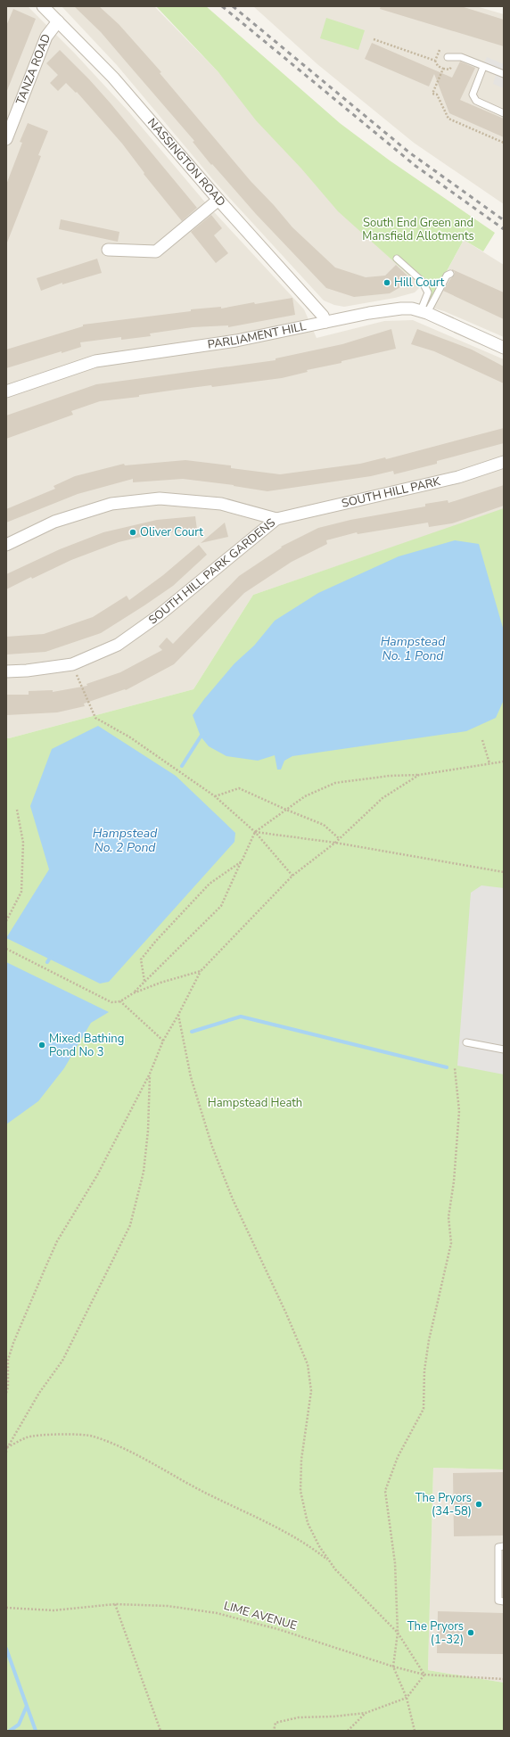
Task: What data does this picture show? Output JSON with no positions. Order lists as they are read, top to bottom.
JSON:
{
  "streets": {
    "street": [
      "TANZA ROAD",
      "NASSINGTON ROAD",
      "PARLIAMENT HILL",
      "SOUTH HILL PARK",
      "SOUTH HILL PARK GARDENS"
    ],
    "path": ["LIME AVENUE"]
  },
  "crossings": [
    ["TANZA ROAD", "NASSINGTON ROAD"],
    ["NASSINGTON ROAD", "PARLIAMENT HILL"],
    ["SOUTH HILL PARK", "SOUTH HILL PARK GARDENS"]
  ],
  "water": ["Hampstead No. 1 Pond", "Hampstead No. 2 Pond"],
  "parks": ["South End Green and Mansfield Allotments", "Hampstead Heath"],
  "places": [
    "Hill Court",
    "Oliver Court",
    "Mixed Bathing Pond No 3",
    "The Pryors (34-58)",
    "The Pryors (1-32)"
  ]
}
